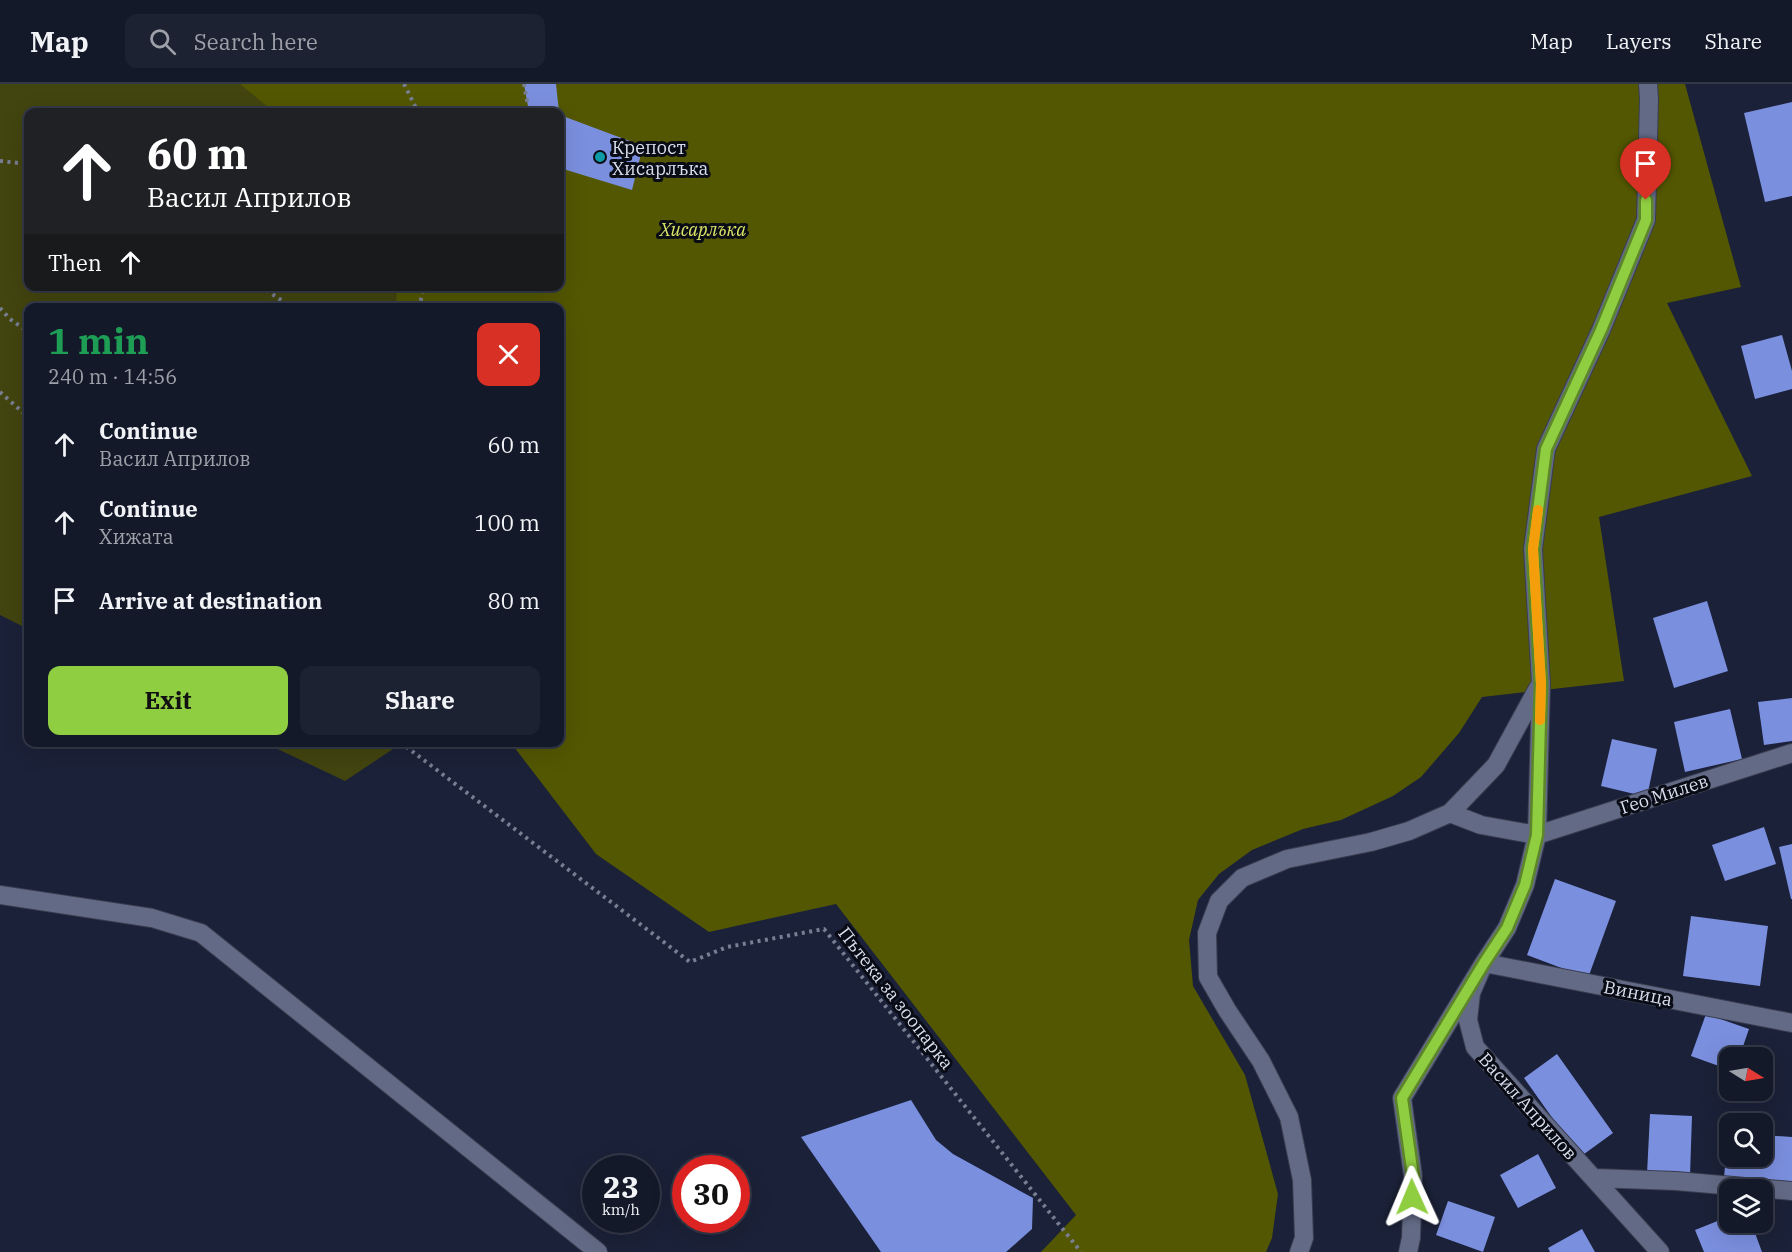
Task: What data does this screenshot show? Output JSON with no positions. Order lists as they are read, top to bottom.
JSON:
{
  "streets": {
    "street": ["Гео Милев", "Виница", "Васил Априлов"],
    "path": ["Пътека за зоопарка"]
  },
  "crossings": [
    ["Гео Милев", "Васил Априлов"],
    ["Виница", "Васил Априлов"]
  ],
  "parks": ["Хисарлъка"],
  "places": ["Крепост Хисарлъка"],
  "north": "right",
  "page": {
    "header": "Map",
    "search": "Search here",
    "nav": ["Map", "Layers", "Share"],
    "turn": ["60 m", "Васил Априлов"],
    "then": "Then",
    "heading": ["1 min", "240 m · 14:56"],
    "list": [
      {
        "name": "Continue",
        "note": "Васил Априлов",
        "value": "60 m"
      },
      {
        "name": "Continue",
        "note": "Хижата",
        "value": "100 m"
      },
      {
        "name": "Arrive at destination",
        "value": "80 m"
      }
    ],
    "buttons": ["Exit", "Share"],
    "speed": "23 km/h",
    "limit": "30"
  }
}
